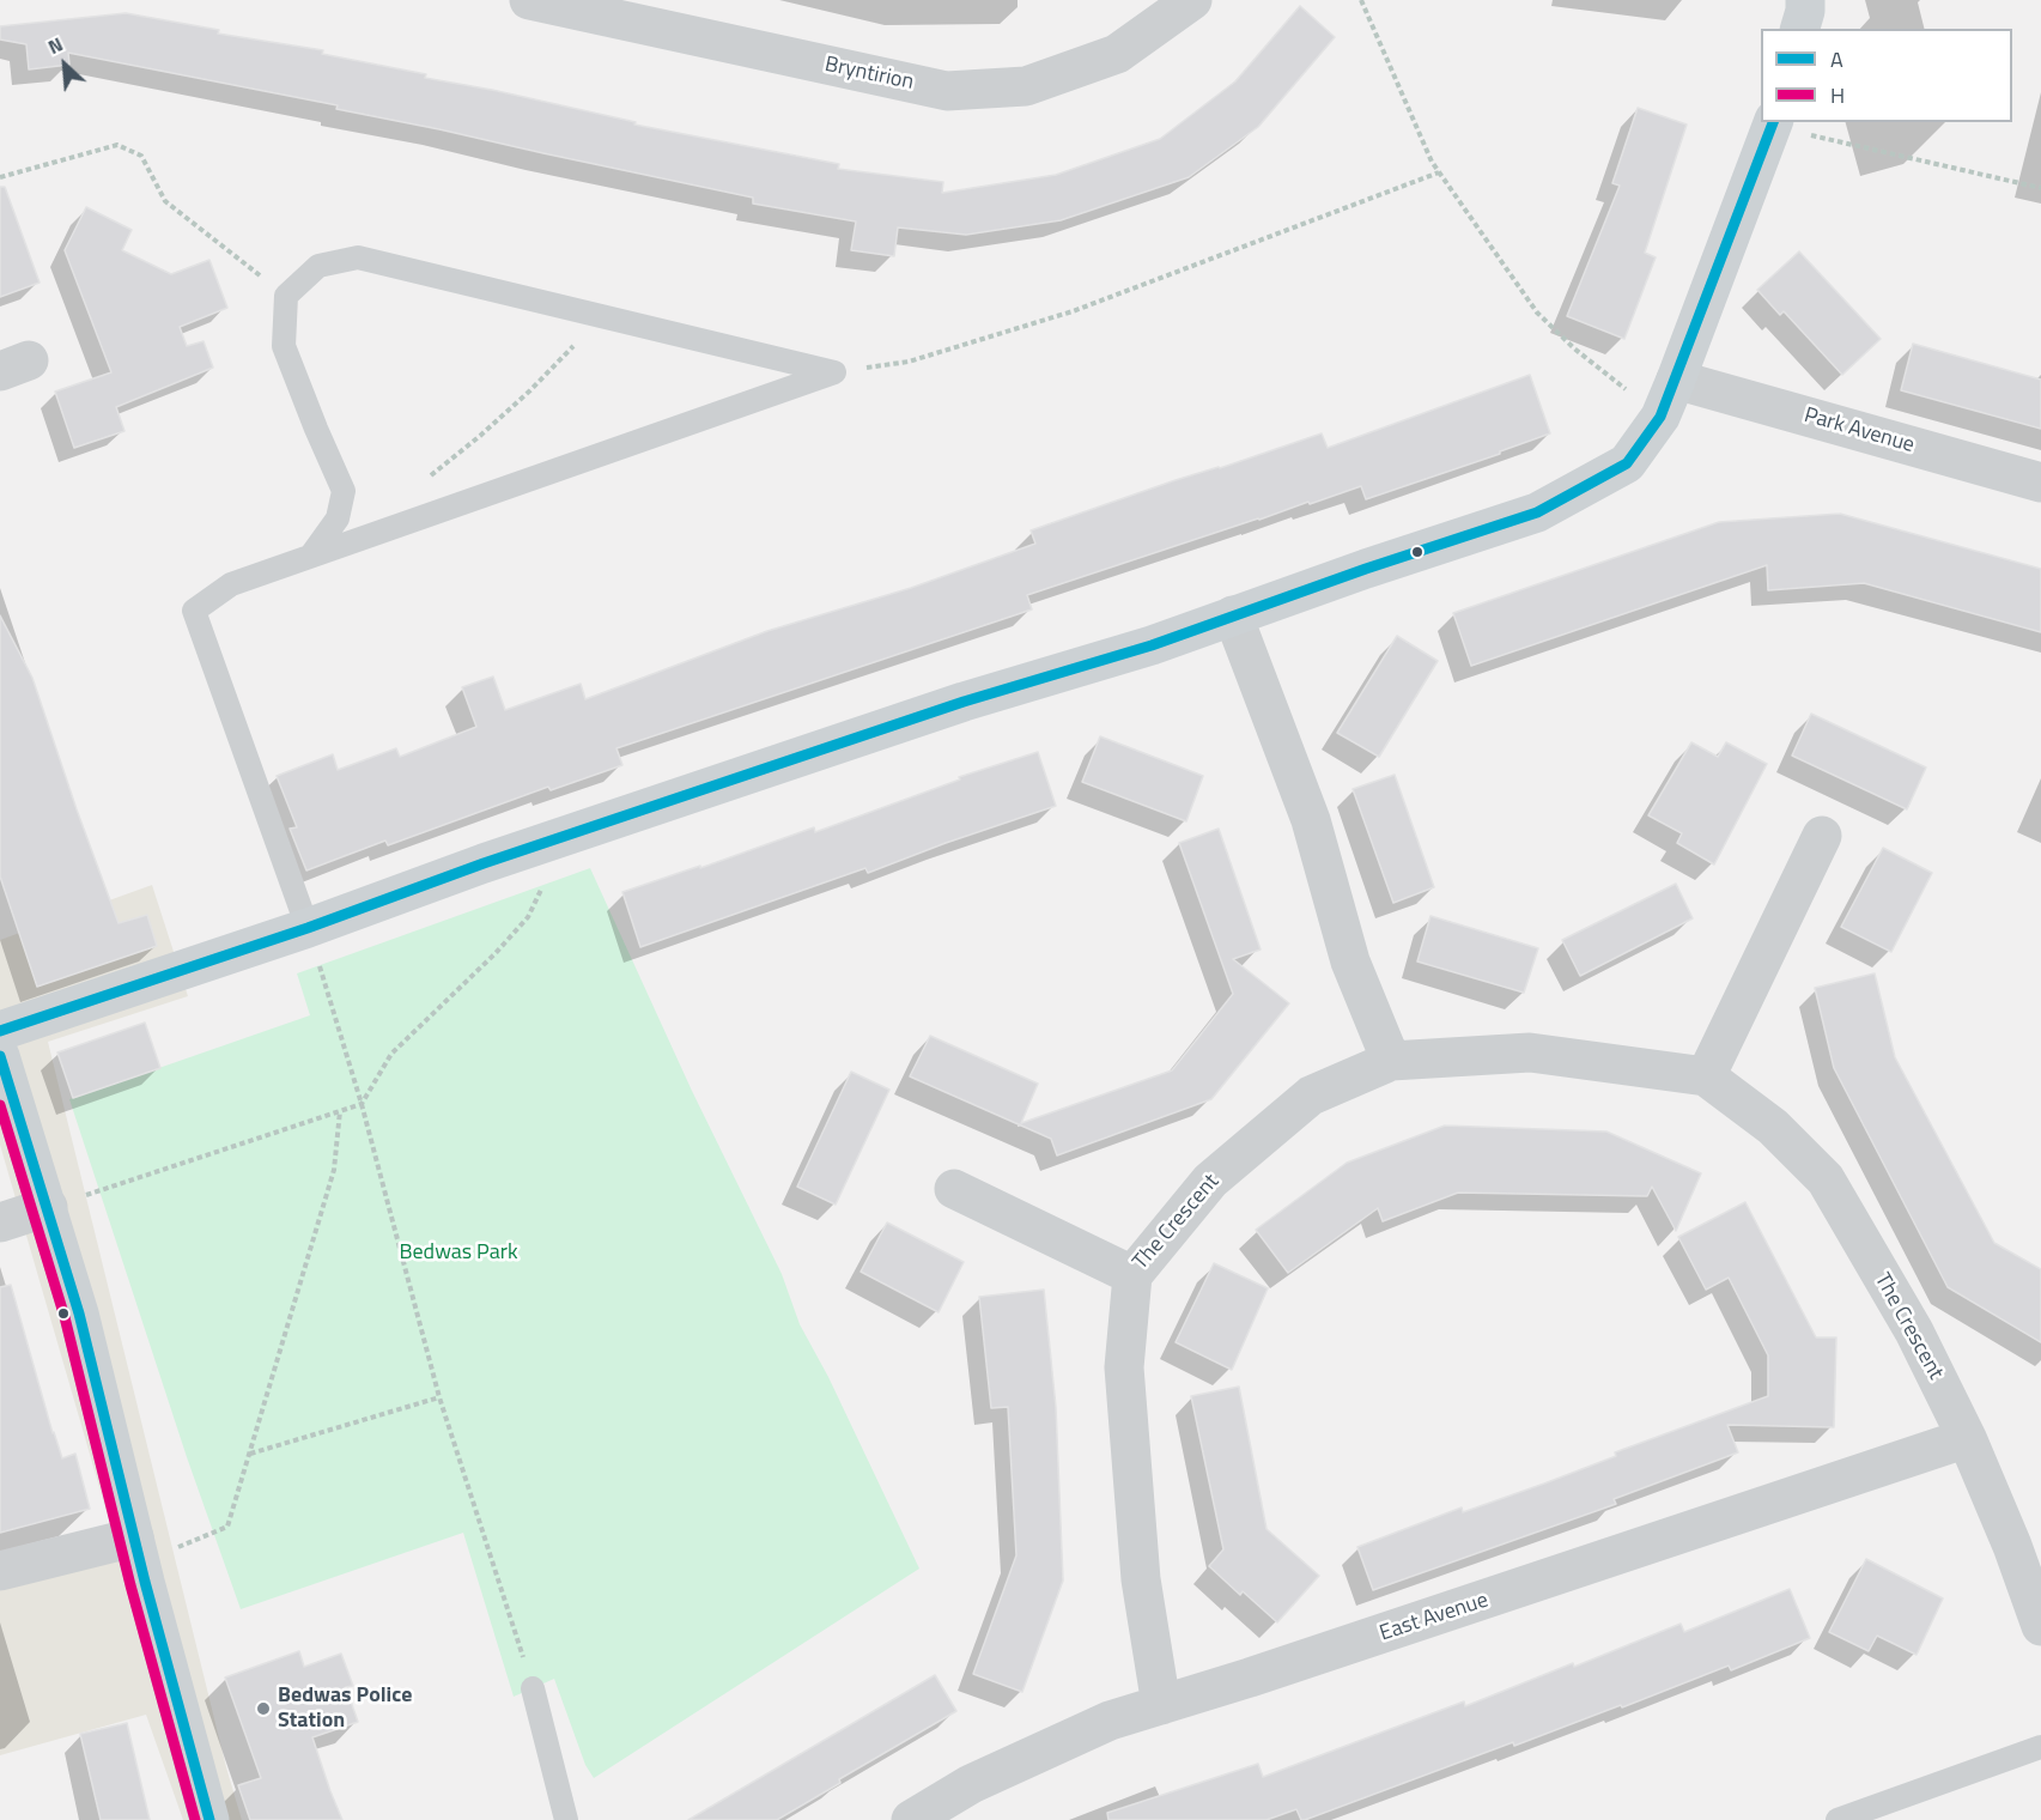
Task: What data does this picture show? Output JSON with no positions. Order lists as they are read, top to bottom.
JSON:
{
  "streets": {
    "street": [
      "Bryntirion",
      "Park Avenue",
      "The Crescent",
      "East Avenue"
    ]
  },
  "crossings": [
    ["The Crescent", "East Avenue"]
  ],
  "parks": ["Bedwas Park"],
  "places": ["Bedwas Police Station"],
  "lines": ["transit line A", "transit line H"],
  "legend": ["A", "H"],
  "north": "top left"
}
